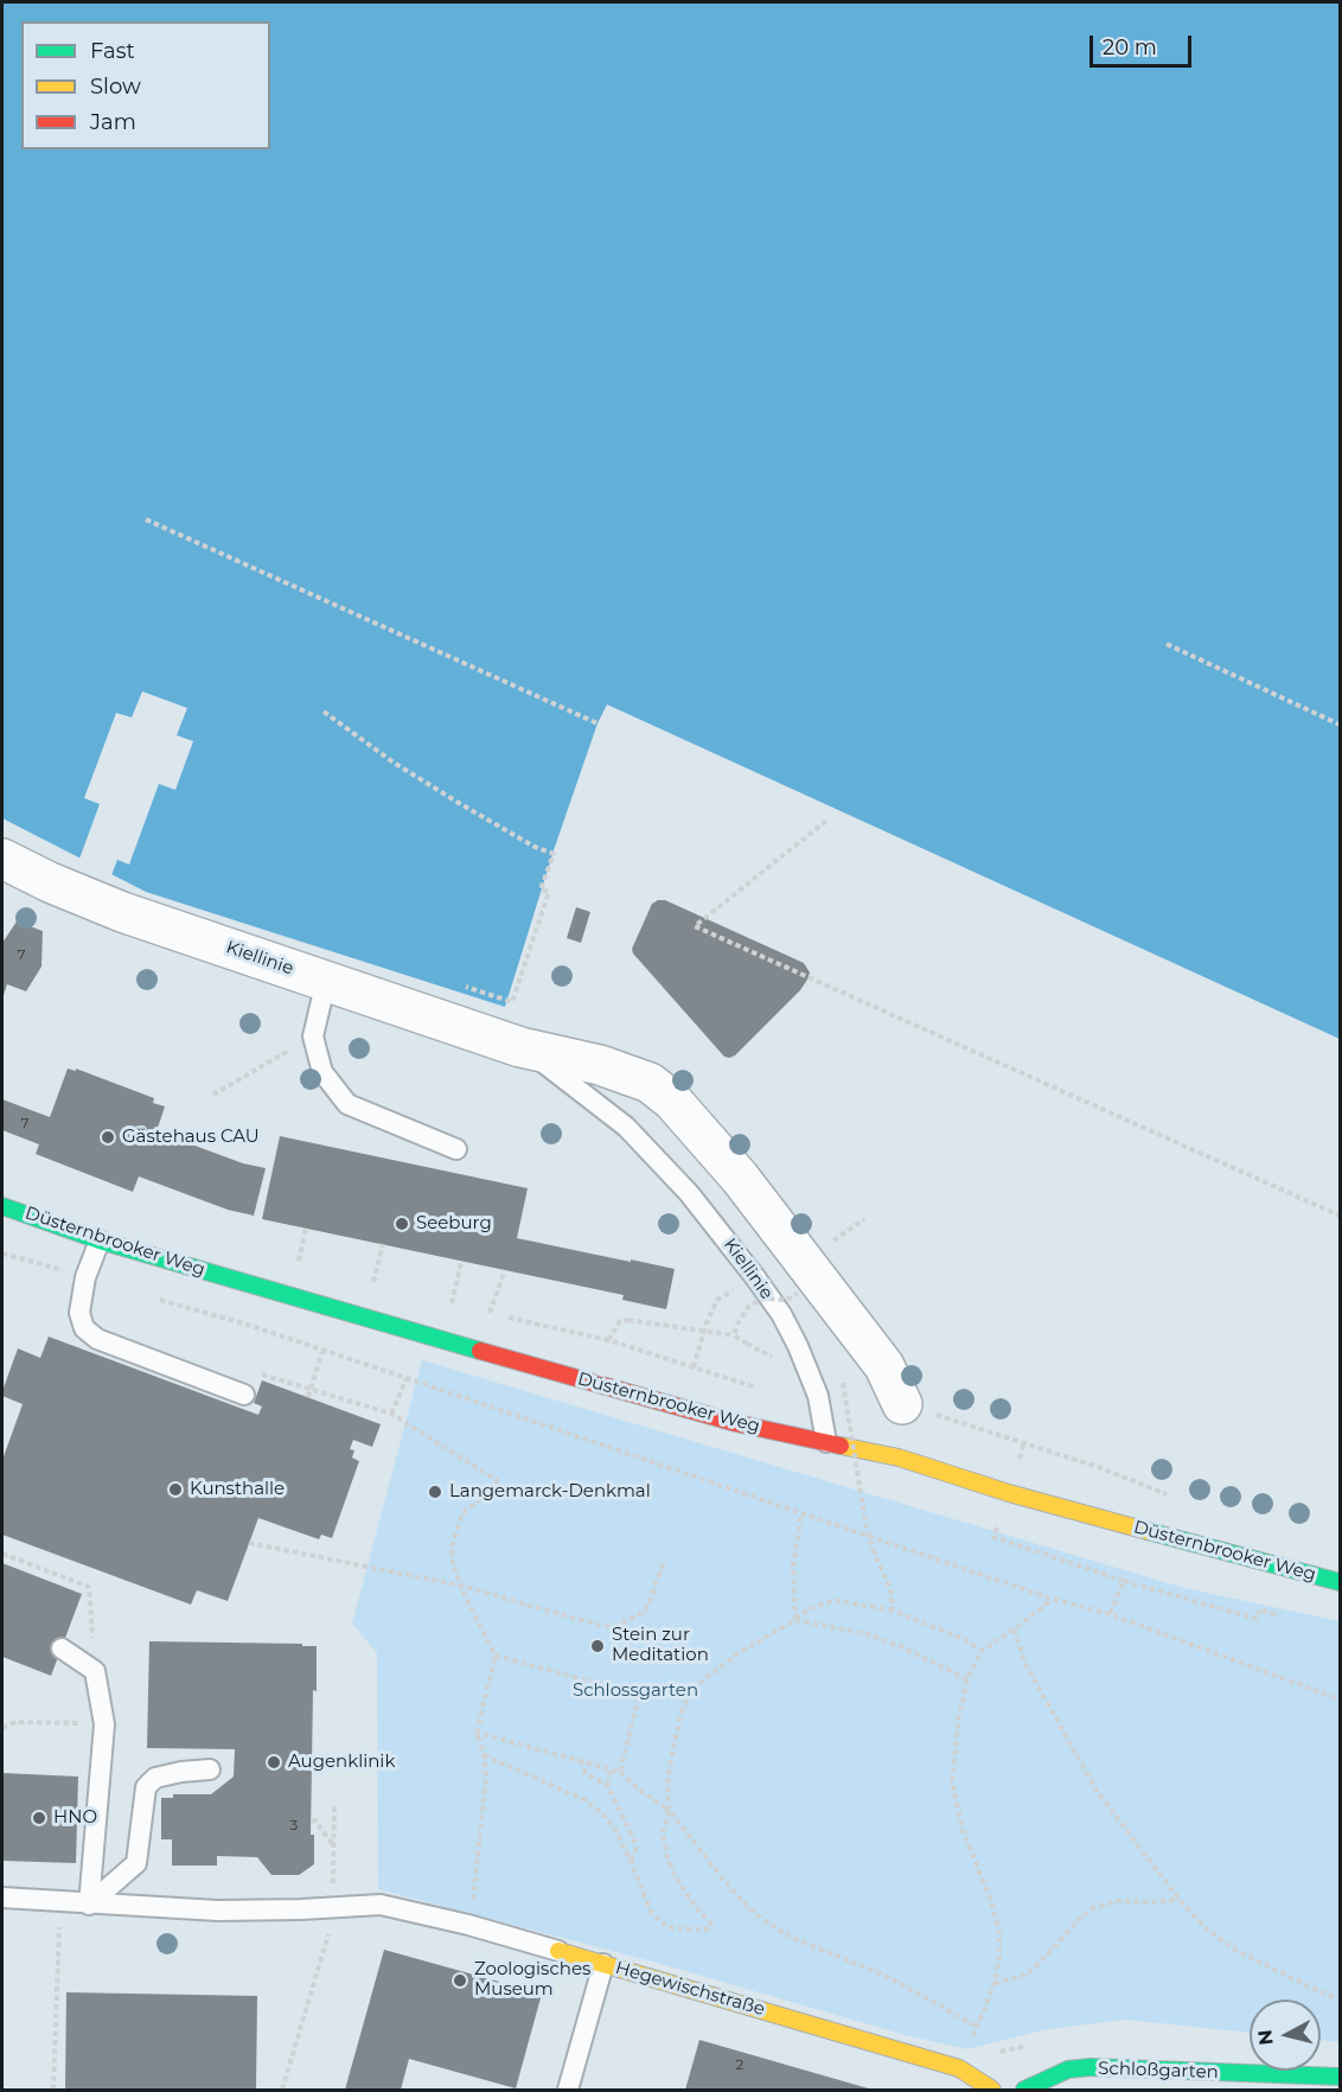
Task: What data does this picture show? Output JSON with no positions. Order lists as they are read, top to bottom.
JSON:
{
  "streets": {
    "street": [
      "Kiellinie",
      "Düsternbrooker Weg",
      "Hegewischstraße",
      "Schloßgarten"
    ]
  },
  "crossings": [
    ["Kiellinie", "Düsternbrooker Weg"]
  ],
  "parks": ["Schlossgarten"],
  "places": [
    "Gästehaus CAU",
    "Seeburg",
    "Kunsthalle",
    "Langemarck-Denkmal",
    "Stein zur Meditation",
    "Augenklinik",
    "HNO",
    "Zoologisches Museum"
  ],
  "house_numbers": [
    "7",
    "7",
    "3",
    "2"
  ],
  "legend": ["Fast", "Slow", "Jam"],
  "scale_bar": "20 m",
  "north": "left"
}
